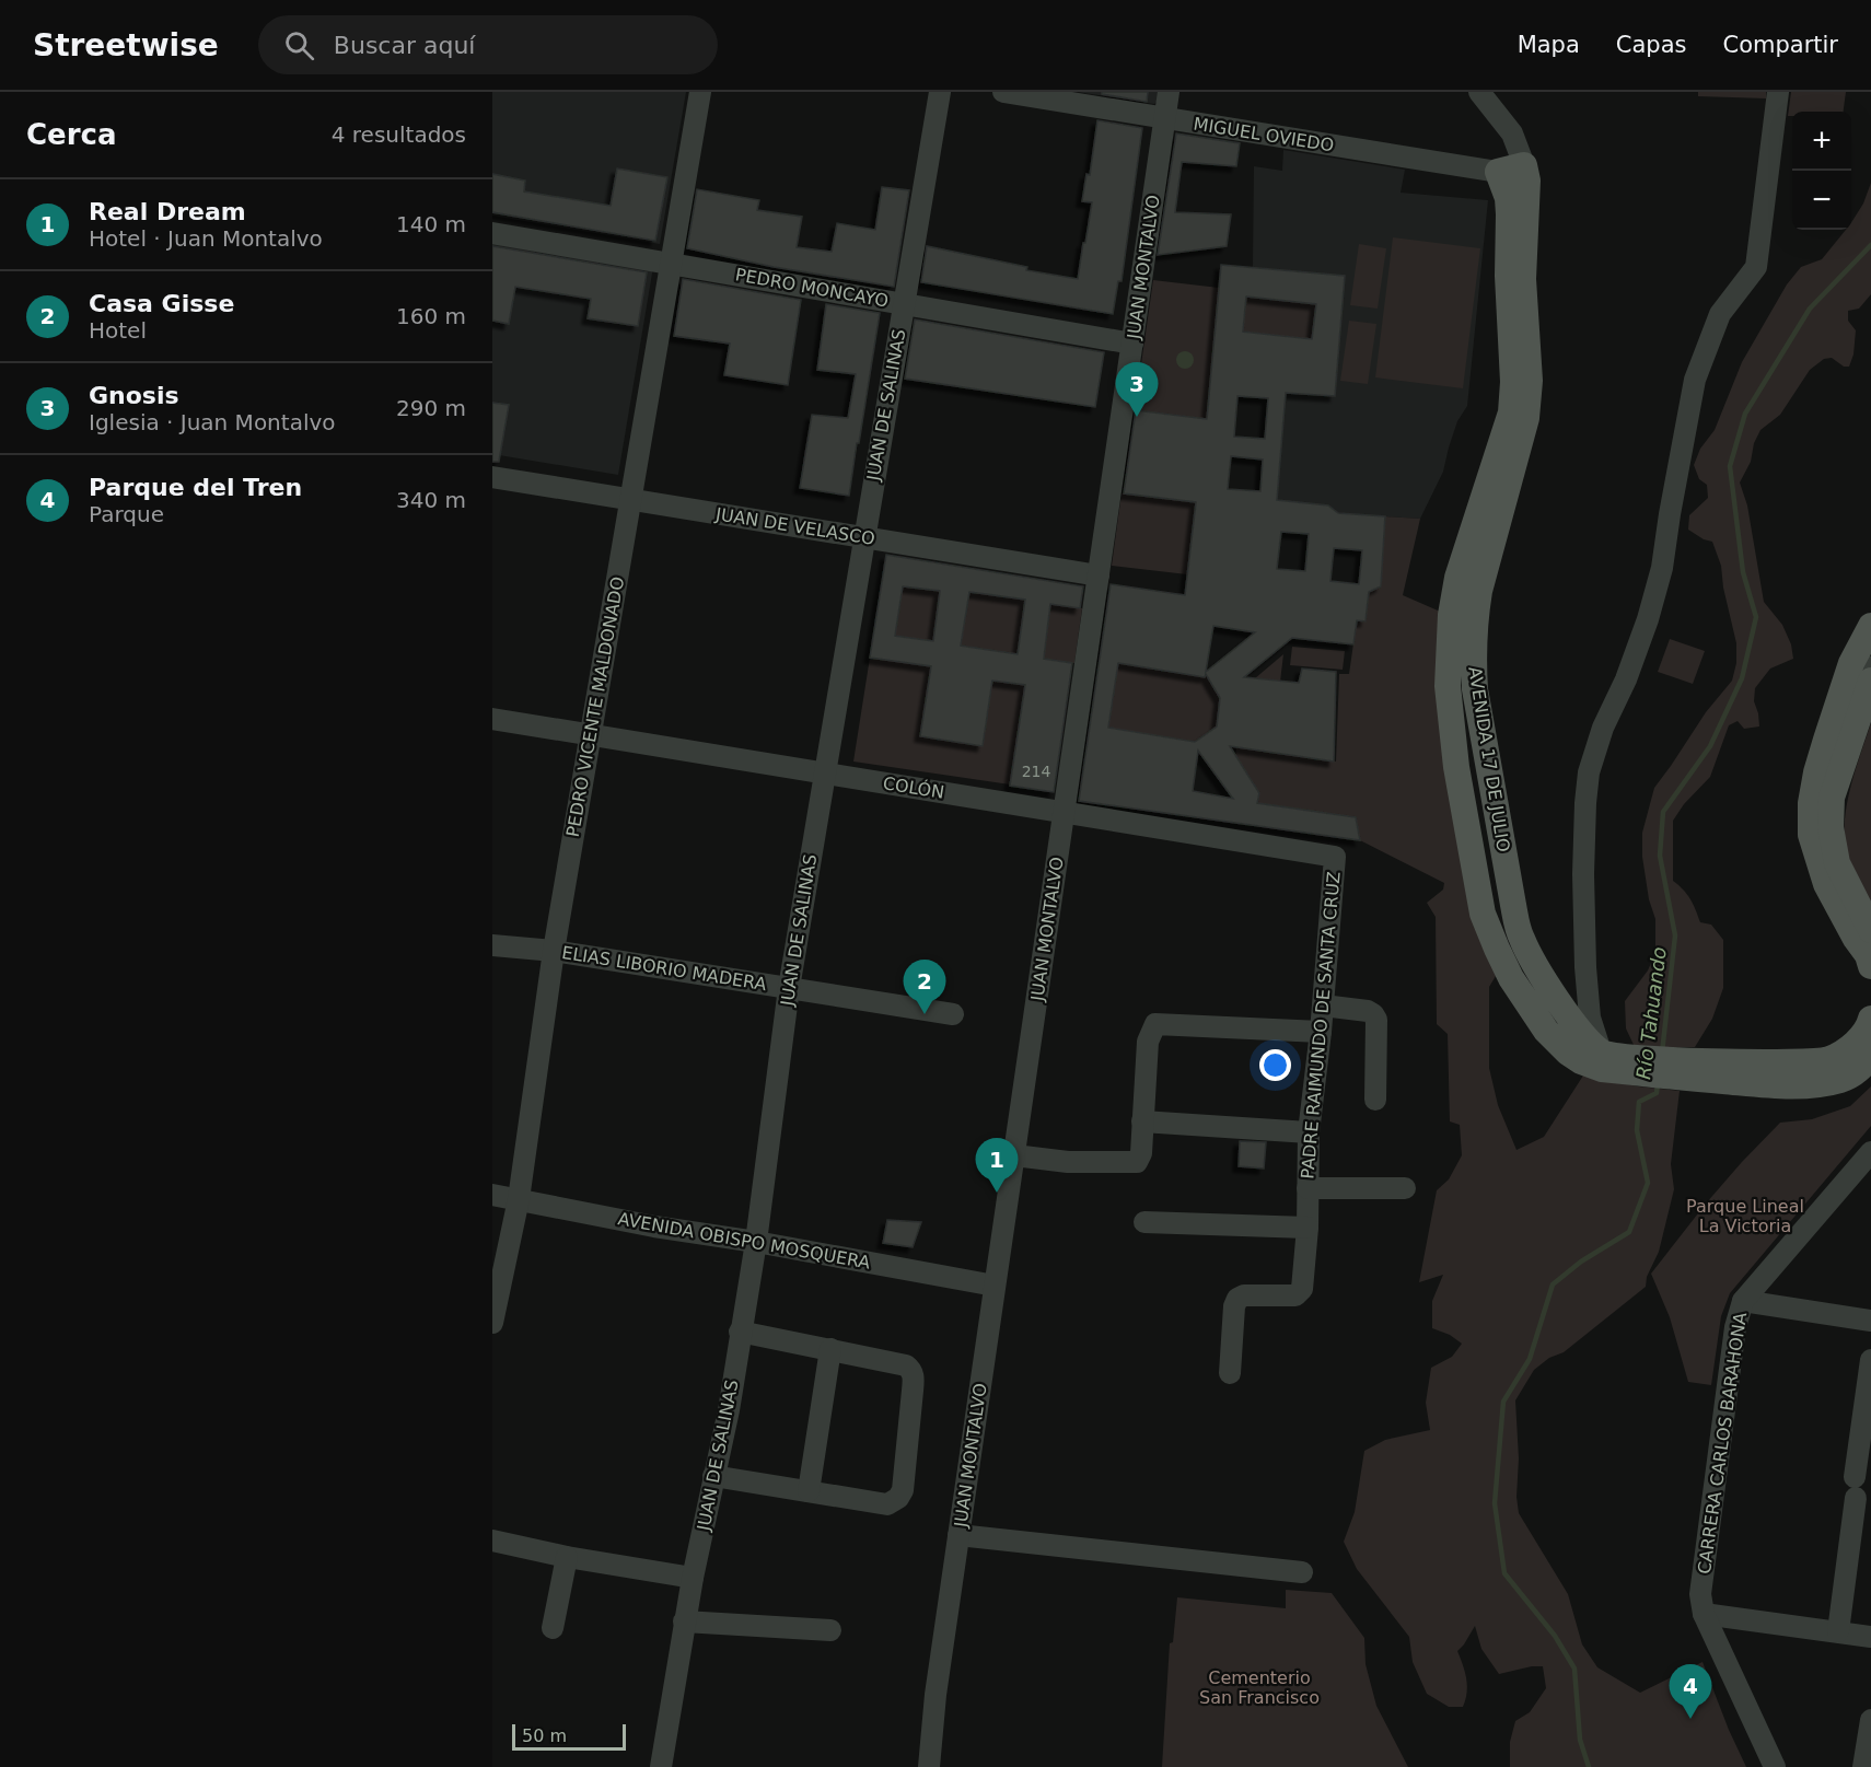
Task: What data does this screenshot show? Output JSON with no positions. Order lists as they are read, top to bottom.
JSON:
{
  "streets": {
    "main road": ["MIGUEL OVIEDO", "AVENIDA 17 DE JULIO"],
    "street": [
      "JUAN MONTALVO",
      "PEDRO MONCAYO",
      "JUAN DE SALINAS",
      "JUAN DE VELASCO",
      "PEDRO VICENTE MALDONADO",
      "COLÓN",
      "ELIAS LIBORIO MADERA",
      "PADRE RAIMUNDO DE SANTA CRUZ",
      "AVENIDA OBISPO MOSQUERA",
      "CARRERA CARLOS BARAHONA"
    ]
  },
  "crossings": [
    ["MIGUEL OVIEDO", "JUAN MONTALVO"],
    ["MIGUEL OVIEDO", "AVENIDA 17 DE JULIO"],
    ["JUAN MONTALVO", "PEDRO MONCAYO"],
    ["JUAN MONTALVO", "JUAN DE VELASCO"],
    ["JUAN MONTALVO", "COLÓN"],
    ["JUAN MONTALVO", "AVENIDA OBISPO MOSQUERA"],
    ["PEDRO MONCAYO", "JUAN DE SALINAS"],
    ["PEDRO MONCAYO", "PEDRO VICENTE MALDONADO"],
    ["JUAN DE SALINAS", "JUAN DE VELASCO"],
    ["JUAN DE SALINAS", "COLÓN"],
    ["JUAN DE SALINAS", "ELIAS LIBORIO MADERA"],
    ["JUAN DE SALINAS", "AVENIDA OBISPO MOSQUERA"],
    ["JUAN DE VELASCO", "PEDRO VICENTE MALDONADO"],
    ["PEDRO VICENTE MALDONADO", "COLÓN"],
    ["PEDRO VICENTE MALDONADO", "ELIAS LIBORIO MADERA"],
    ["PEDRO VICENTE MALDONADO", "AVENIDA OBISPO MOSQUERA"],
    ["COLÓN", "PADRE RAIMUNDO DE SANTA CRUZ"]
  ],
  "water": ["Río Tahuando"],
  "parks": ["Parque Lineal La Victoria", "Cementerio San Francisco"],
  "house_numbers": ["214"],
  "scale_bar": "50 m",
  "page": {
    "header": "Streetwise",
    "search": "Buscar aquí",
    "nav": ["Mapa", "Capas", "Compartir"],
    "heading": ["Cerca", "4 resultados"],
    "map_buttons": ["+", "−"],
    "list": [
      {
        "mark": "1",
        "name": "Real Dream",
        "note": "Hotel · Juan Montalvo",
        "value": "140 m"
      },
      {
        "mark": "2",
        "name": "Casa Gisse",
        "note": "Hotel",
        "value": "160 m"
      },
      {
        "mark": "3",
        "name": "Gnosis",
        "note": "Iglesia · Juan Montalvo",
        "value": "290 m"
      },
      {
        "mark": "4",
        "name": "Parque del Tren",
        "note": "Parque",
        "value": "340 m"
      }
    ],
    "pins": [
      "3",
      "2",
      "1",
      "4"
    ],
    "scale": "50 m"
  }
}
